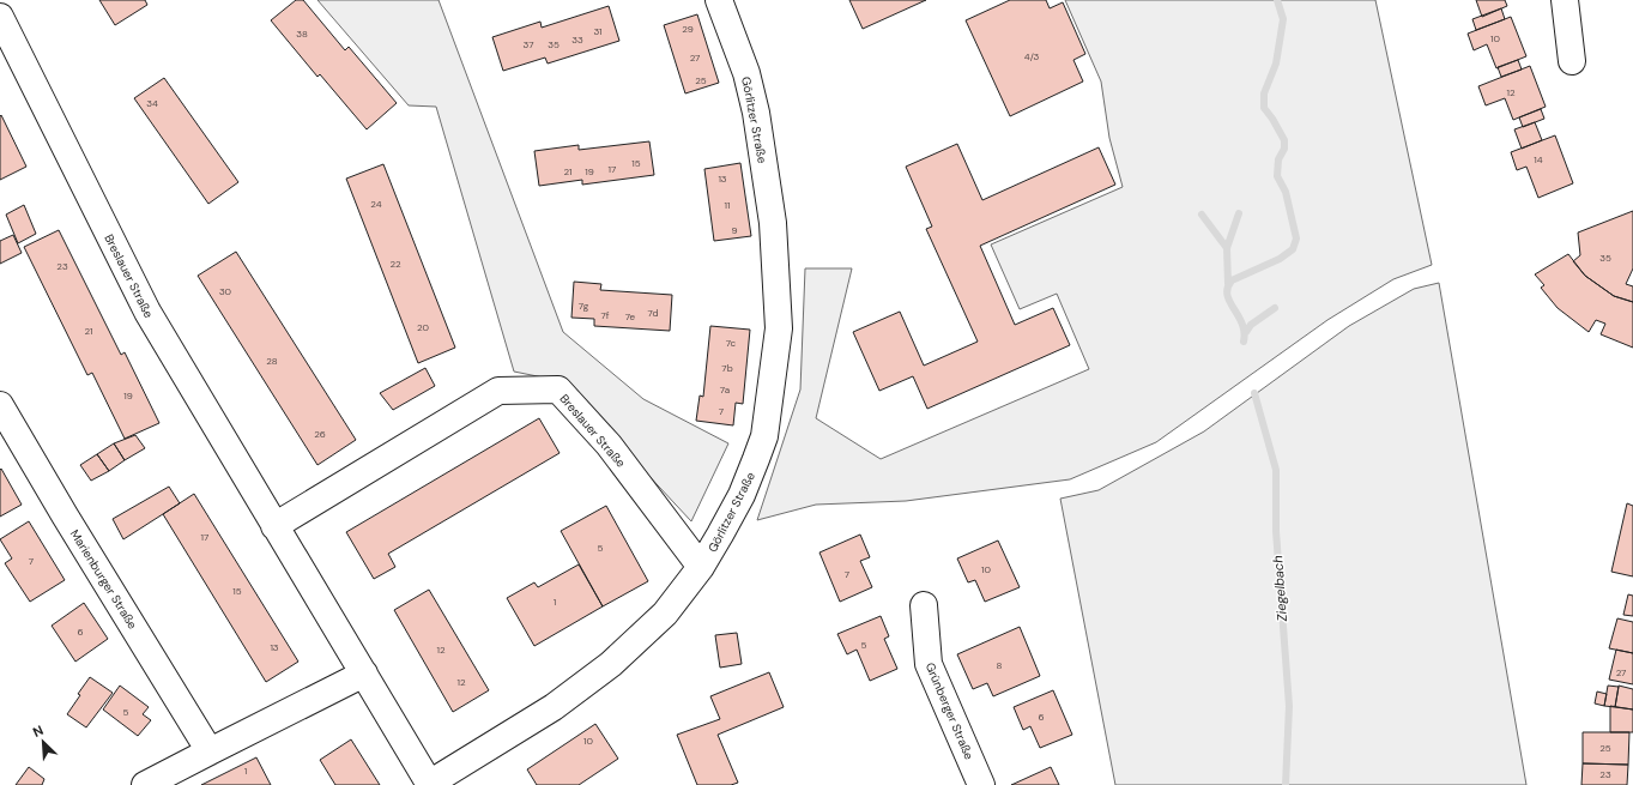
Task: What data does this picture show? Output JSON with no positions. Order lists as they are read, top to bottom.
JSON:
{
  "streets": {
    "street": [
      "Görlitzer Straße",
      "Breslauer Straße",
      "Marienburger Straße",
      "Grünberger Straße"
    ]
  },
  "crossings": [
    ["Görlitzer Straße", "Breslauer Straße"]
  ],
  "water": ["Ziegelbach"],
  "house_numbers": [
    "29",
    "31",
    "38",
    "10",
    "33",
    "37",
    "35",
    "4/3",
    "27",
    "25",
    "12",
    "34",
    "14",
    "15",
    "17",
    "21",
    "19",
    "13",
    "24",
    "11",
    "9",
    "35",
    "22",
    "23",
    "30",
    "7g",
    "7d",
    "7f",
    "7e",
    "20",
    "21",
    "7c",
    "28",
    "7b",
    "7a",
    "19",
    "7",
    "26",
    "17",
    "5",
    "7",
    "10",
    "7",
    "15",
    "1",
    "6",
    "5",
    "13",
    "12",
    "8",
    "27",
    "12",
    "5",
    "6",
    "10",
    "25",
    "1",
    "23"
  ],
  "north": "top left"
}
